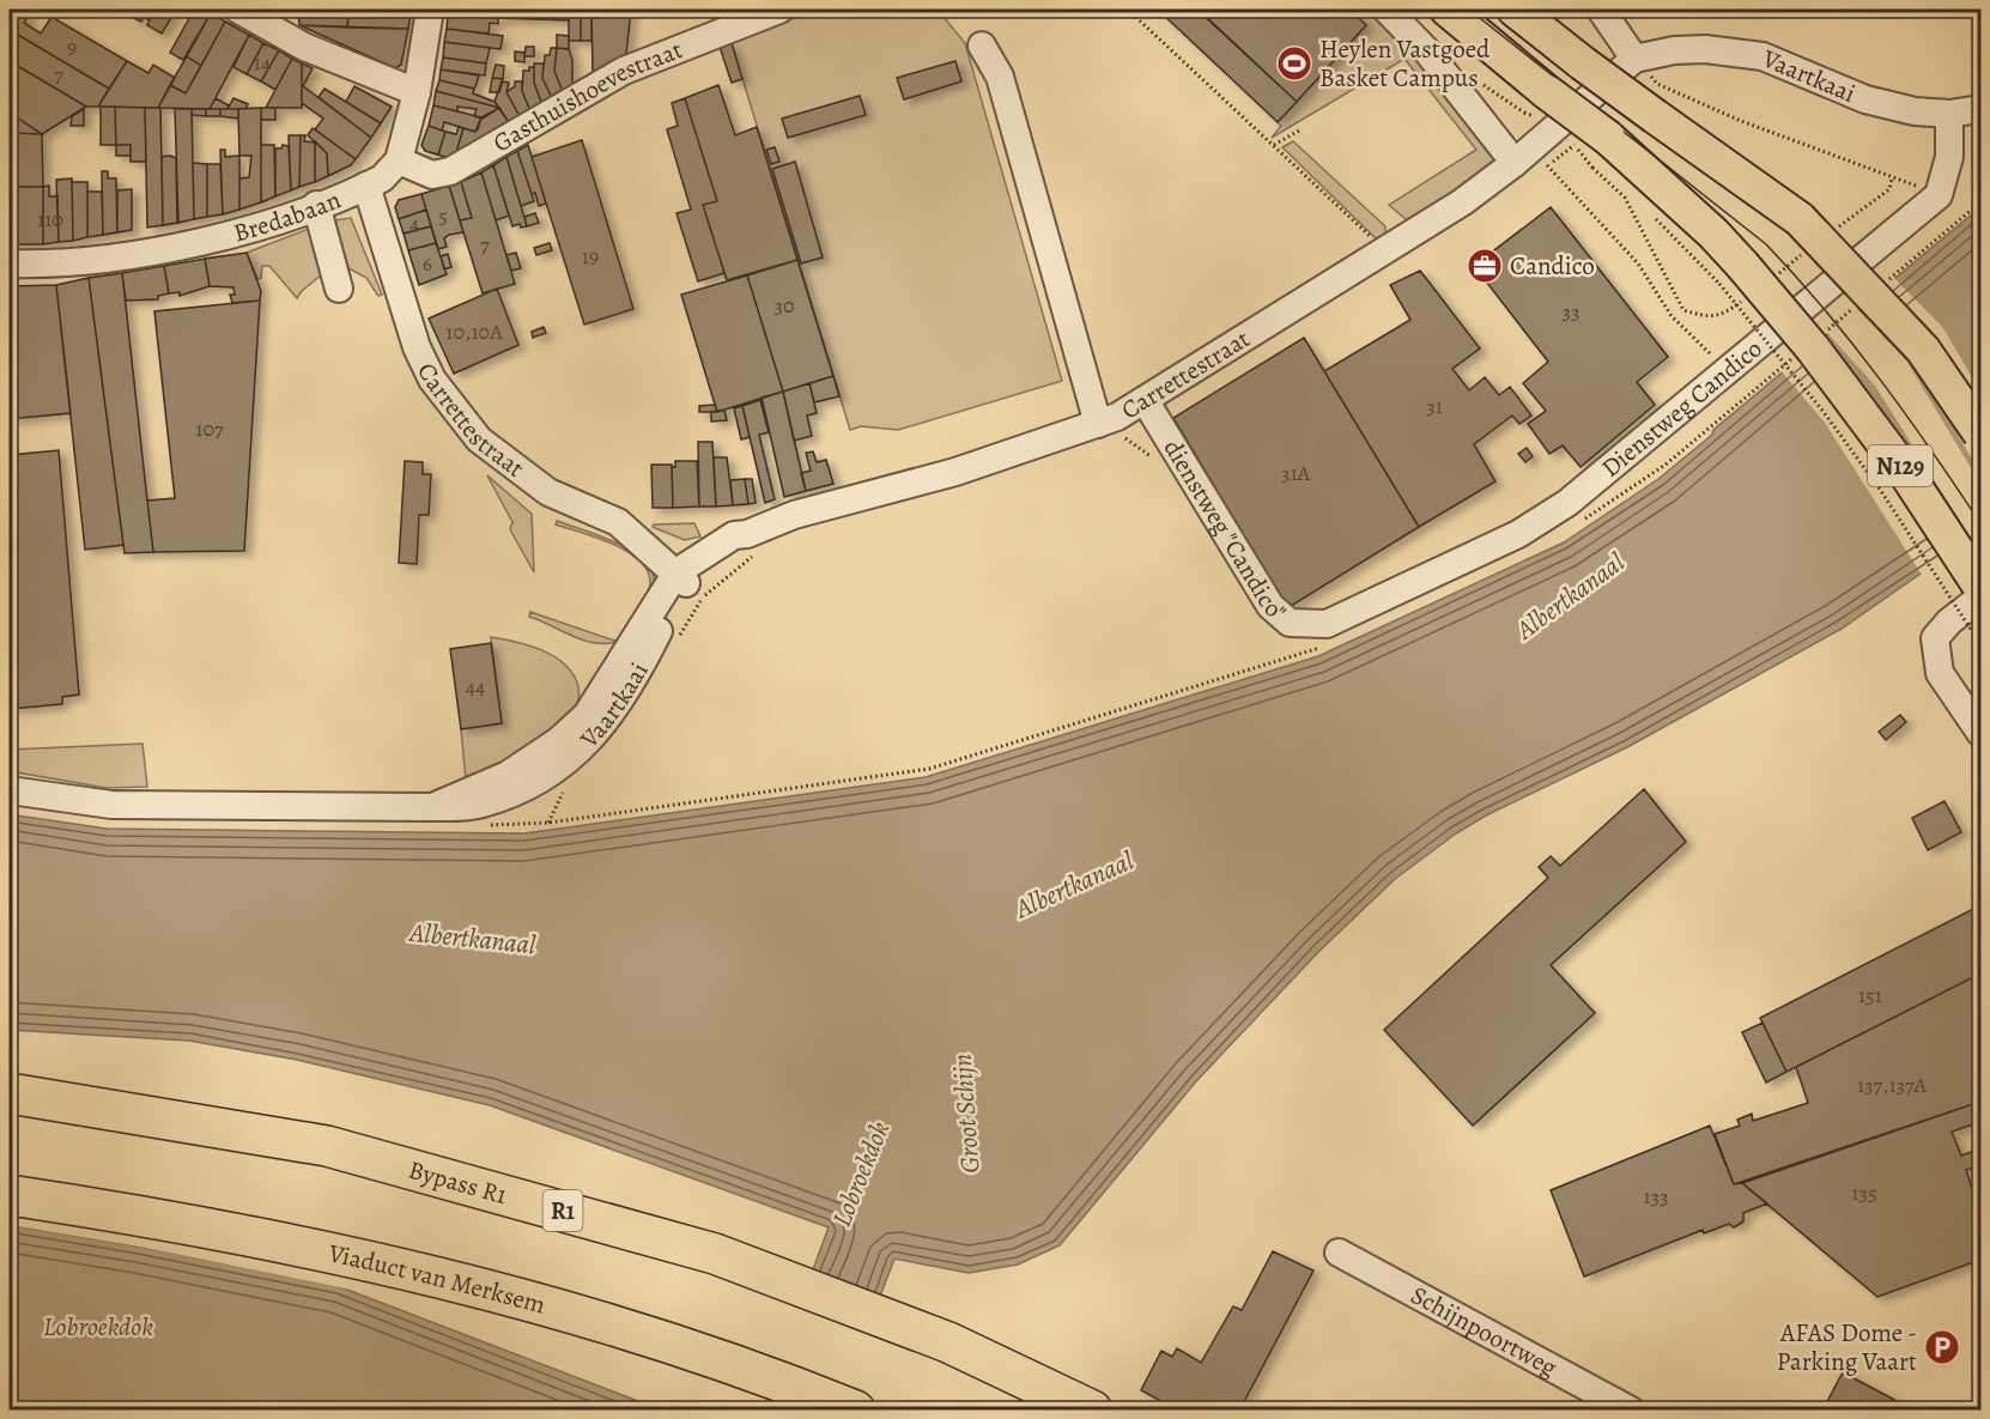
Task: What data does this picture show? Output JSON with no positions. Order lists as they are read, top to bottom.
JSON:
{
  "streets": {
    "highway": ["Bypass R1", "R1", "Viaduct van Merksem"],
    "main road": ["N129"],
    "street": [
      "Vaartkaai",
      "Gasthuishoevestraat",
      "Bredabaan",
      "Carrettestraat",
      "Dienstweg Candico",
      "dienstweg \"Candico\"",
      "Schijnpoortweg"
    ]
  },
  "crossings": [
    ["Vaartkaai", "Carrettestraat"],
    ["Vaartkaai", "Dienstweg Candico"],
    ["Gasthuishoevestraat", "Bredabaan"],
    ["Bredabaan", "Carrettestraat"],
    ["Carrettestraat", "dienstweg \"Candico\""],
    ["Dienstweg Candico", "dienstweg \"Candico\""]
  ],
  "water": ["Albertkanaal", "Groot Schijn", "Lobroekdok"],
  "places": {
    "sports": ["Heylen Vastgoed Basket Campus"],
    "office": ["Candico"],
    "parking": ["AFAS Dome - Parking Vaart"]
  },
  "house_numbers": [
    "9",
    "14",
    "7",
    "5",
    "110",
    "4",
    "7",
    "19",
    "6",
    "30",
    "33",
    "10,10A",
    "31",
    "107",
    "31A",
    "44",
    "151",
    "137,137A",
    "135",
    "133"
  ]
}
